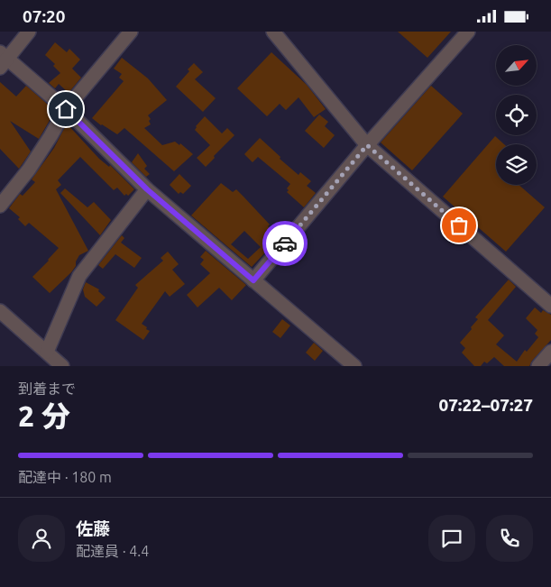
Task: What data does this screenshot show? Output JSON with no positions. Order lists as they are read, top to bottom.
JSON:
{
  "north": "top right",
  "page": {
    "status": "07:20",
    "heading": ["2 分", "到着まで", "07:22–07:27"],
    "panel": ["佐藤", "配達員 · 4.4"],
    "bar": "配達中 · 180 m"
  }
}
